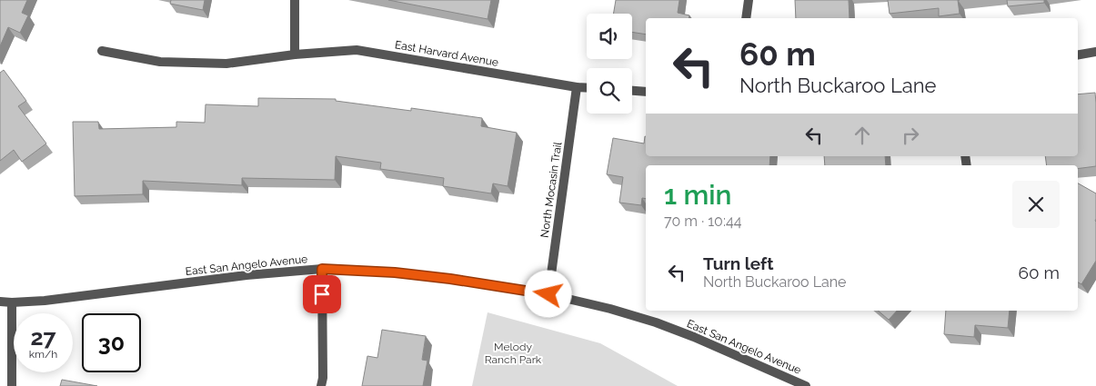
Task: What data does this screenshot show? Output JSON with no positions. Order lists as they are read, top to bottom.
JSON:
{
  "streets": {
    "street": ["East Harvard Avenue", "North Mocasin Trail", "East San Angelo Avenue"]
  },
  "crossings": [
    ["East Harvard Avenue", "North Mocasin Trail"],
    ["North Mocasin Trail", "East San Angelo Avenue"]
  ],
  "parks": ["Melody Ranch Park"],
  "page": {
    "turn": ["60 m", "North Buckaroo Lane"],
    "heading": ["1 min", "70 m · 10:44"],
    "list": [
      {
        "name": "Turn left",
        "note": "North Buckaroo Lane",
        "value": "60 m"
      }
    ],
    "speed": "27 km/h",
    "limit": "30"
  }
}
